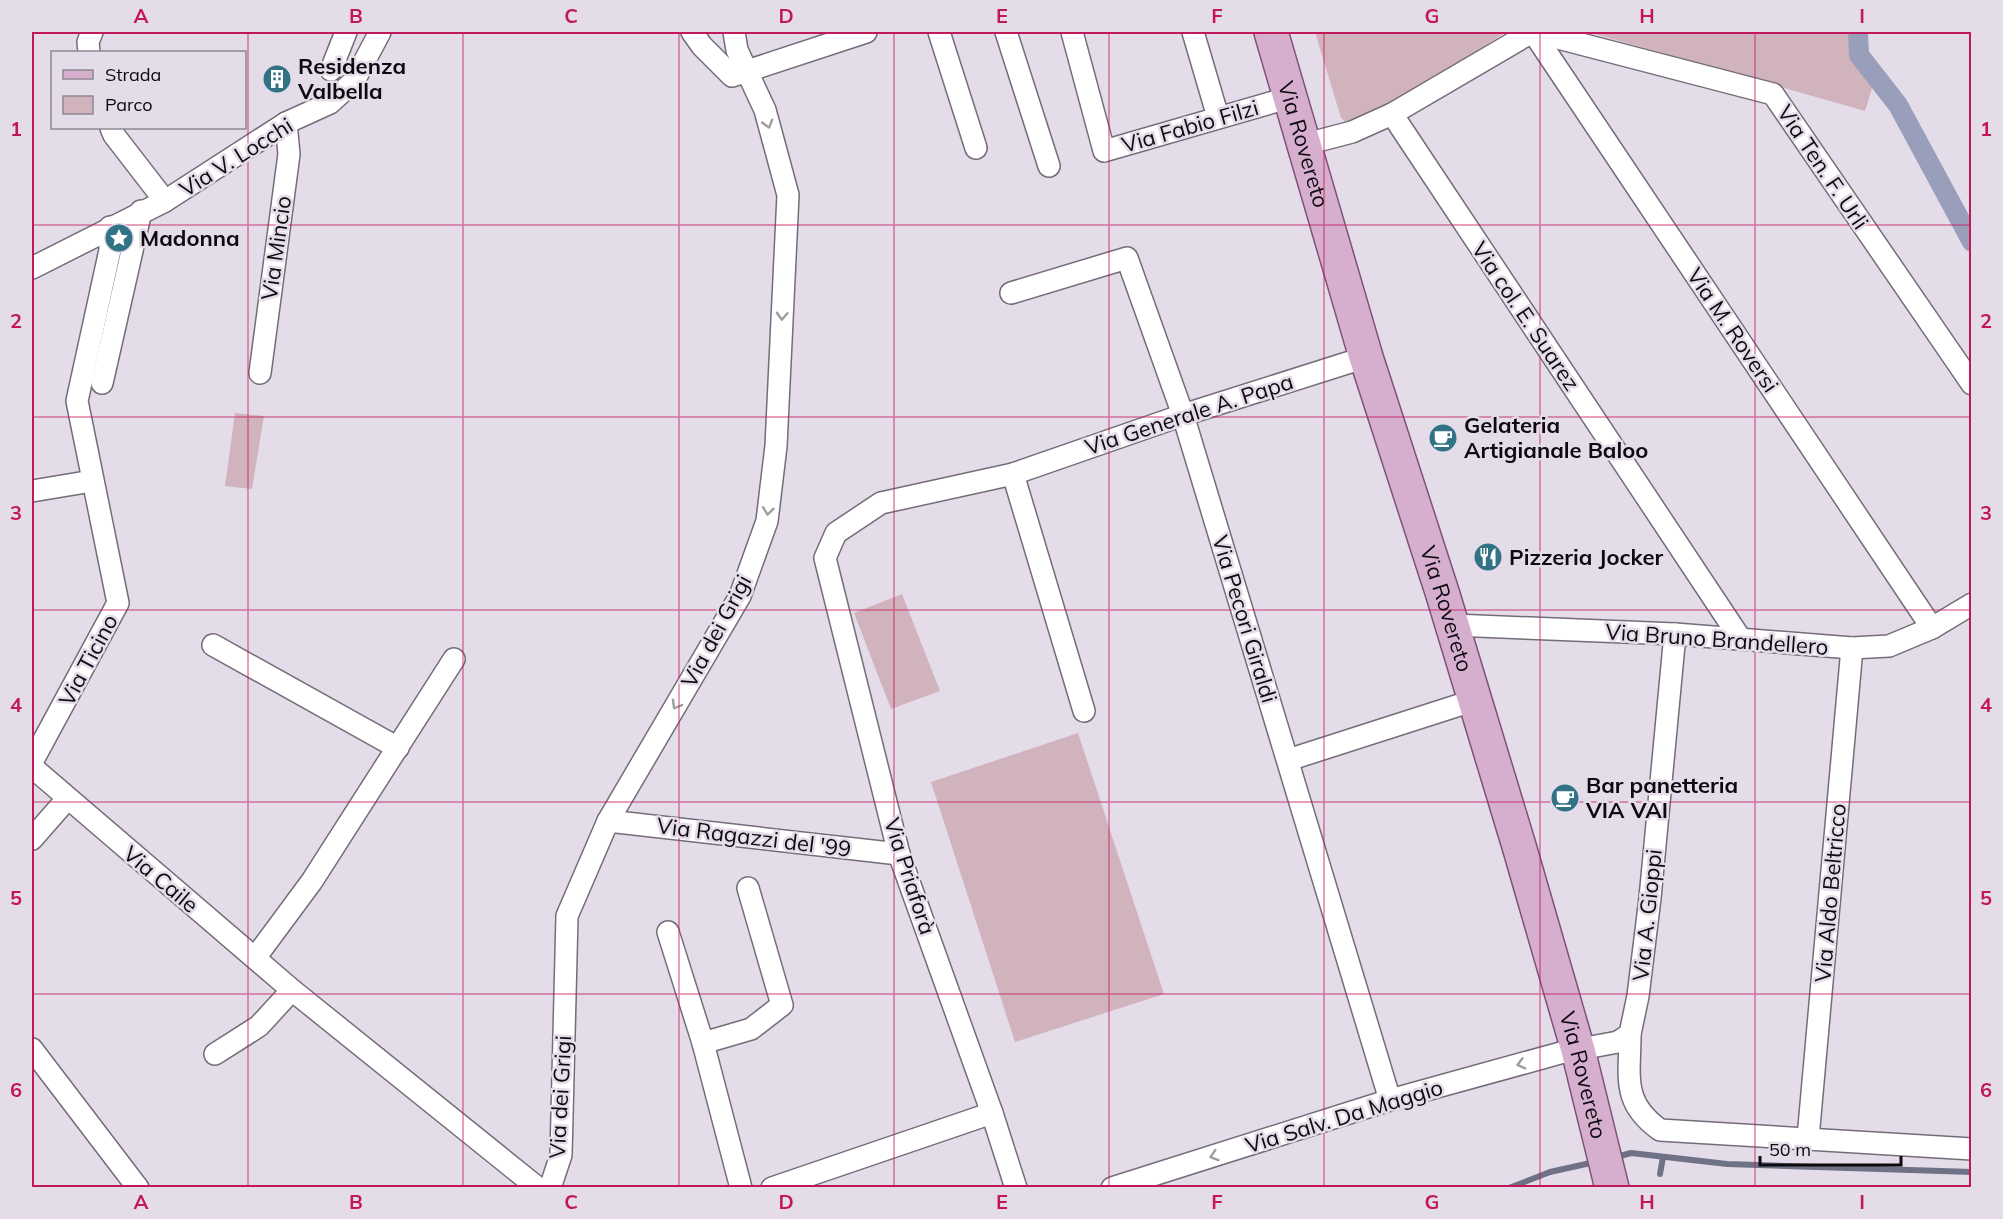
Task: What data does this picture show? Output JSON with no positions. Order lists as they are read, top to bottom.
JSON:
{
  "streets": {
    "main road": ["Via Rovereto"],
    "street": [
      "Via Fabio Filzi",
      "Via V. Locchi",
      "Via Ten. F. Urli",
      "Via Mincio",
      "Via col. E. Suarez",
      "Via M. Roversi",
      "Via Generale A. Papa",
      "Via Pecori Giraldi",
      "Via dei Grigi",
      "Via Bruno Brandellero",
      "Via Ticino",
      "Via Ragazzi del '99",
      "Via Priaforà",
      "Via Caile",
      "Via Aldo Beltricco",
      "Via A. Gioppi",
      "Via Salv. Da Maggio"
    ]
  },
  "crossings": [
    ["Via Fabio Filzi", "Via Rovereto"],
    ["Via Rovereto", "Via Generale A. Papa"],
    ["Via Rovereto", "Via Bruno Brandellero"],
    ["Via Rovereto", "Via Salv. Da Maggio"],
    ["Via V. Locchi", "Via Mincio"],
    ["Via V. Locchi", "Via Ticino"],
    ["Via Ten. F. Urli", "Via M. Roversi"],
    ["Via col. E. Suarez", "Via Bruno Brandellero"],
    ["Via M. Roversi", "Via Bruno Brandellero"],
    ["Via Generale A. Papa", "Via Pecori Giraldi"],
    ["Via Generale A. Papa", "Via Priaforà"],
    ["Via Pecori Giraldi", "Via Salv. Da Maggio"],
    ["Via dei Grigi", "Via Ragazzi del '99"],
    ["Via Bruno Brandellero", "Via Aldo Beltricco"],
    ["Via Bruno Brandellero", "Via A. Gioppi"],
    ["Via Ticino", "Via Caile"],
    ["Via Ragazzi del '99", "Via Priaforà"],
    ["Via Aldo Beltricco", "Via A. Gioppi"]
  ],
  "one_way": ["Via dei Grigi", "Via Salv. Da Maggio"],
  "places": {
    "building": ["Residenza Valbella"],
    "place": ["Madonna"],
    "cafe": ["Gelateria Artigianale Baloo", "Bar panetteria VIA VAI"],
    "restaurant": ["Pizzeria Jocker"]
  },
  "legend": ["Strada", "Parco"],
  "scale_bar": "50 m",
  "grid": {
    "columns": [
      "A",
      "B",
      "C",
      "D",
      "E",
      "F",
      "G",
      "H",
      "I"
    ],
    "rows": [
      "1",
      "2",
      "3",
      "4",
      "5",
      "6"
    ]
  }
}
